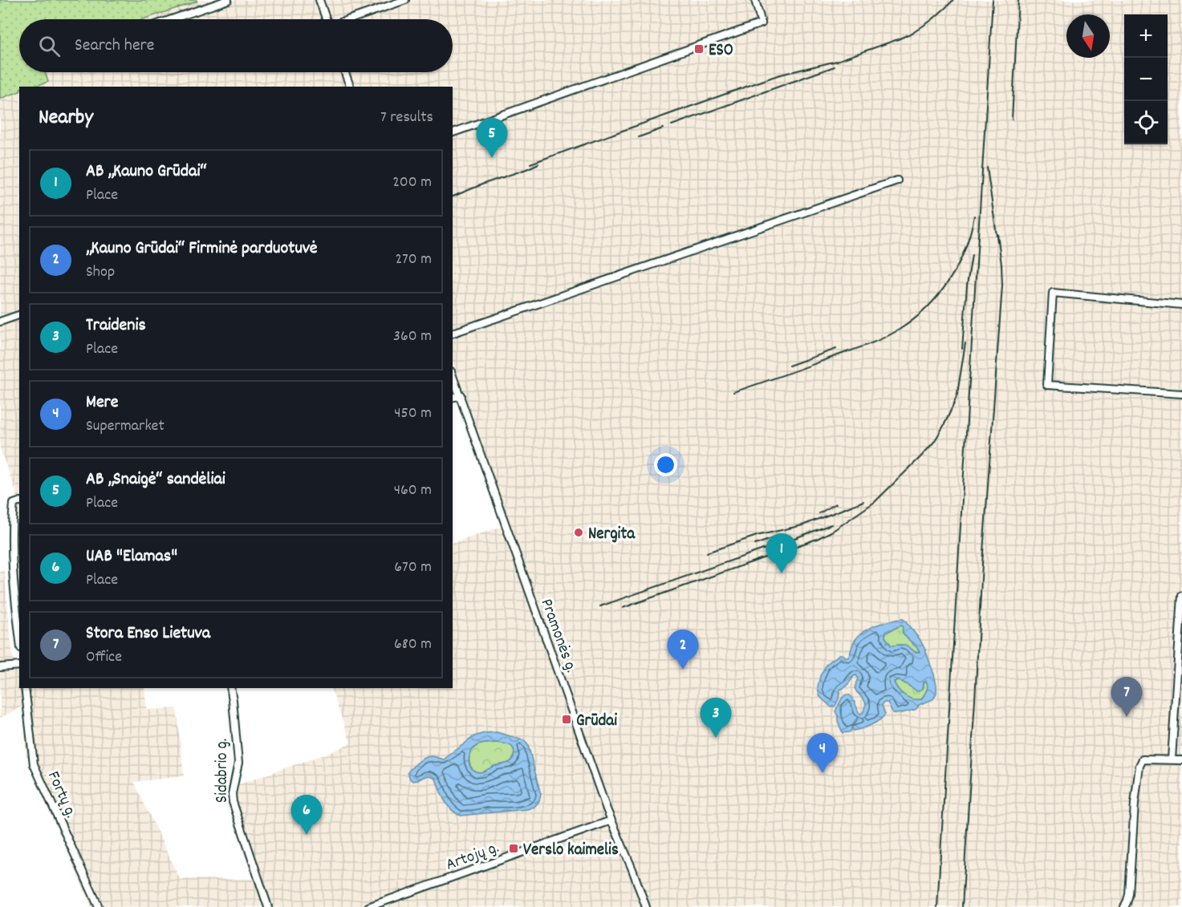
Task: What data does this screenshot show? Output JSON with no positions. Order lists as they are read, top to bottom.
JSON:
{
  "streets": {
    "street": [
      "Pramonės g.",
      "Sidabrio g.",
      "Fortų g.",
      "Artojų g."
    ]
  },
  "crossings": [
    ["Pramonės g.", "Artojų g."]
  ],
  "places": {
    "transit": ["ESO", "Grūdai", "Verslo kaimelis"],
    "other": ["Nergita"]
  },
  "north": "bottom",
  "page": {
    "map_buttons": ["+", "−"],
    "search": "Search here",
    "heading": ["Nearby", "7 results"],
    "pins": [
      "5",
      "1",
      "2",
      "7",
      "3",
      "4",
      "6"
    ],
    "list": [
      {
        "mark": "1",
        "name": "AB „Kauno Grūdai“",
        "note": "Place",
        "value": "200 m"
      },
      {
        "mark": "2",
        "name": "„Kauno Grūdai“ Firminė parduotuvė",
        "note": "Shop",
        "value": "270 m"
      },
      {
        "mark": "3",
        "name": "Traidenis",
        "note": "Place",
        "value": "360 m"
      },
      {
        "mark": "4",
        "name": "Mere",
        "note": "Supermarket",
        "value": "450 m"
      },
      {
        "mark": "5",
        "name": "AB „Snaigė“ sandėliai",
        "note": "Place",
        "value": "460 m"
      },
      {
        "mark": "6",
        "name": "UAB \"Elamas\"",
        "note": "Place",
        "value": "670 m"
      },
      {
        "mark": "7",
        "name": "Stora Enso Lietuva",
        "note": "Office",
        "value": "680 m"
      }
    ]
  }
}
